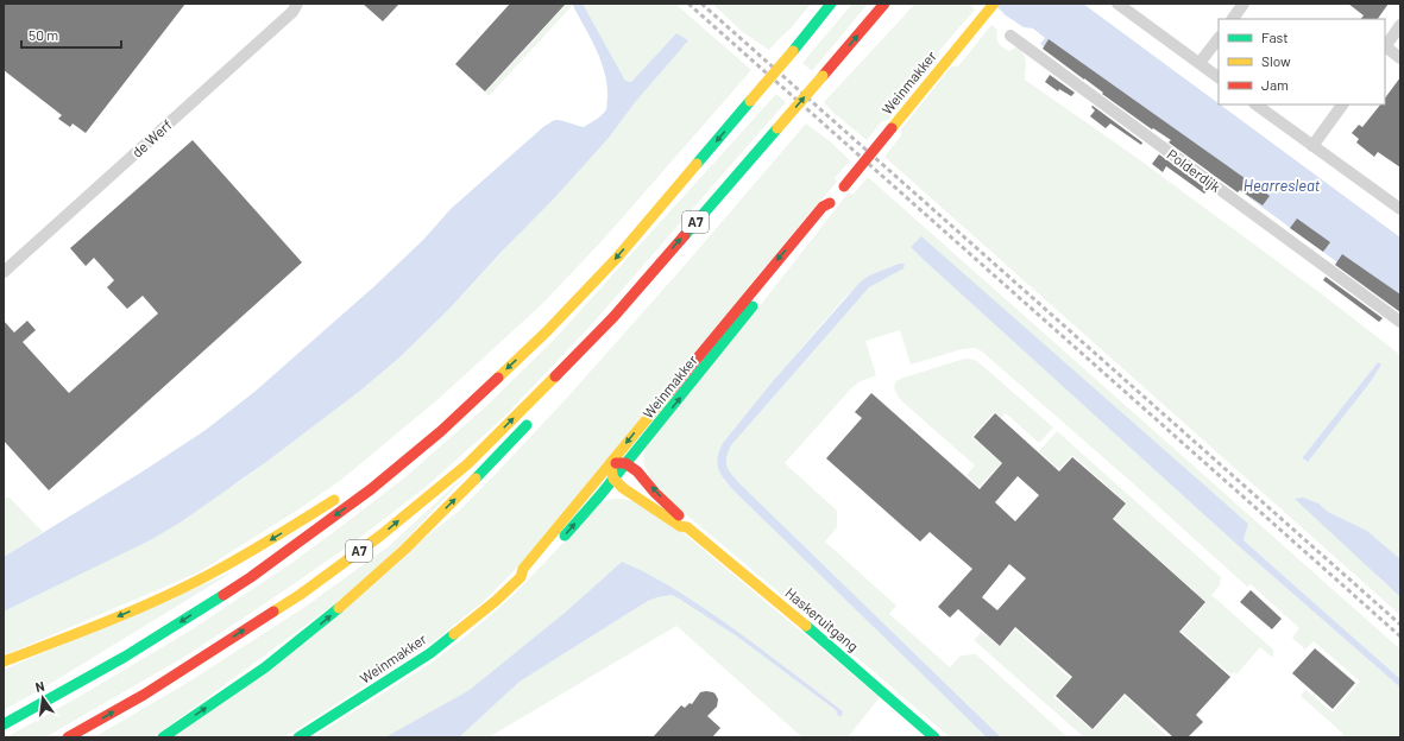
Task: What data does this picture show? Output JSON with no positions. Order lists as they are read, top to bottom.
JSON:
{
  "streets": {
    "main road": ["Weinmakker", "A7", "Haskeruitgang"],
    "street": ["de Werf", "Polderdijk"]
  },
  "crossings": [
    ["Weinmakker", "Haskeruitgang"]
  ],
  "water": ["Hearresleat"],
  "legend": ["Fast", "Slow", "Jam"],
  "scale_bar": "50 m",
  "north": "top"
}
